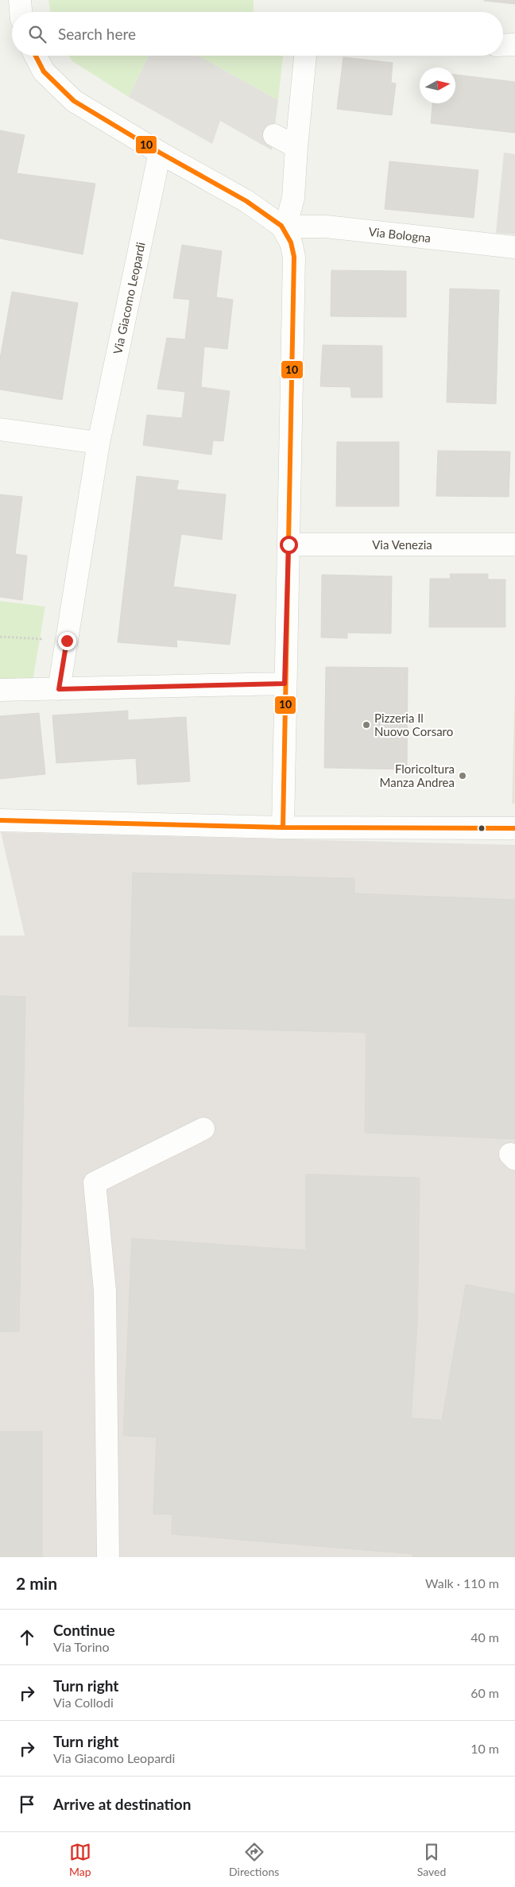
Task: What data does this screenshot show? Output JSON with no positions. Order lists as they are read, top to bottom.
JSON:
{
  "streets": {
    "street": ["Via Bologna", "Via Giacomo Leopardi", "Via Venezia"]
  },
  "places": ["Pizzeria Il Nuovo Corsaro", "Floricoltura Manza Andrea"],
  "lines": ["transit line 10"],
  "north": "right",
  "page": {
    "search": "Search here",
    "heading": ["2 min", "Walk · 110 m"],
    "list": [
      ["Continue", "Via Torino", "40 m"],
      ["Turn right", "Via Collodi", "60 m"],
      ["Turn right", "Via Giacomo Leopardi", "10 m"],
      "Arrive at destination"
    ],
    "nav": ["Map", "Directions", "Saved"]
  }
}
